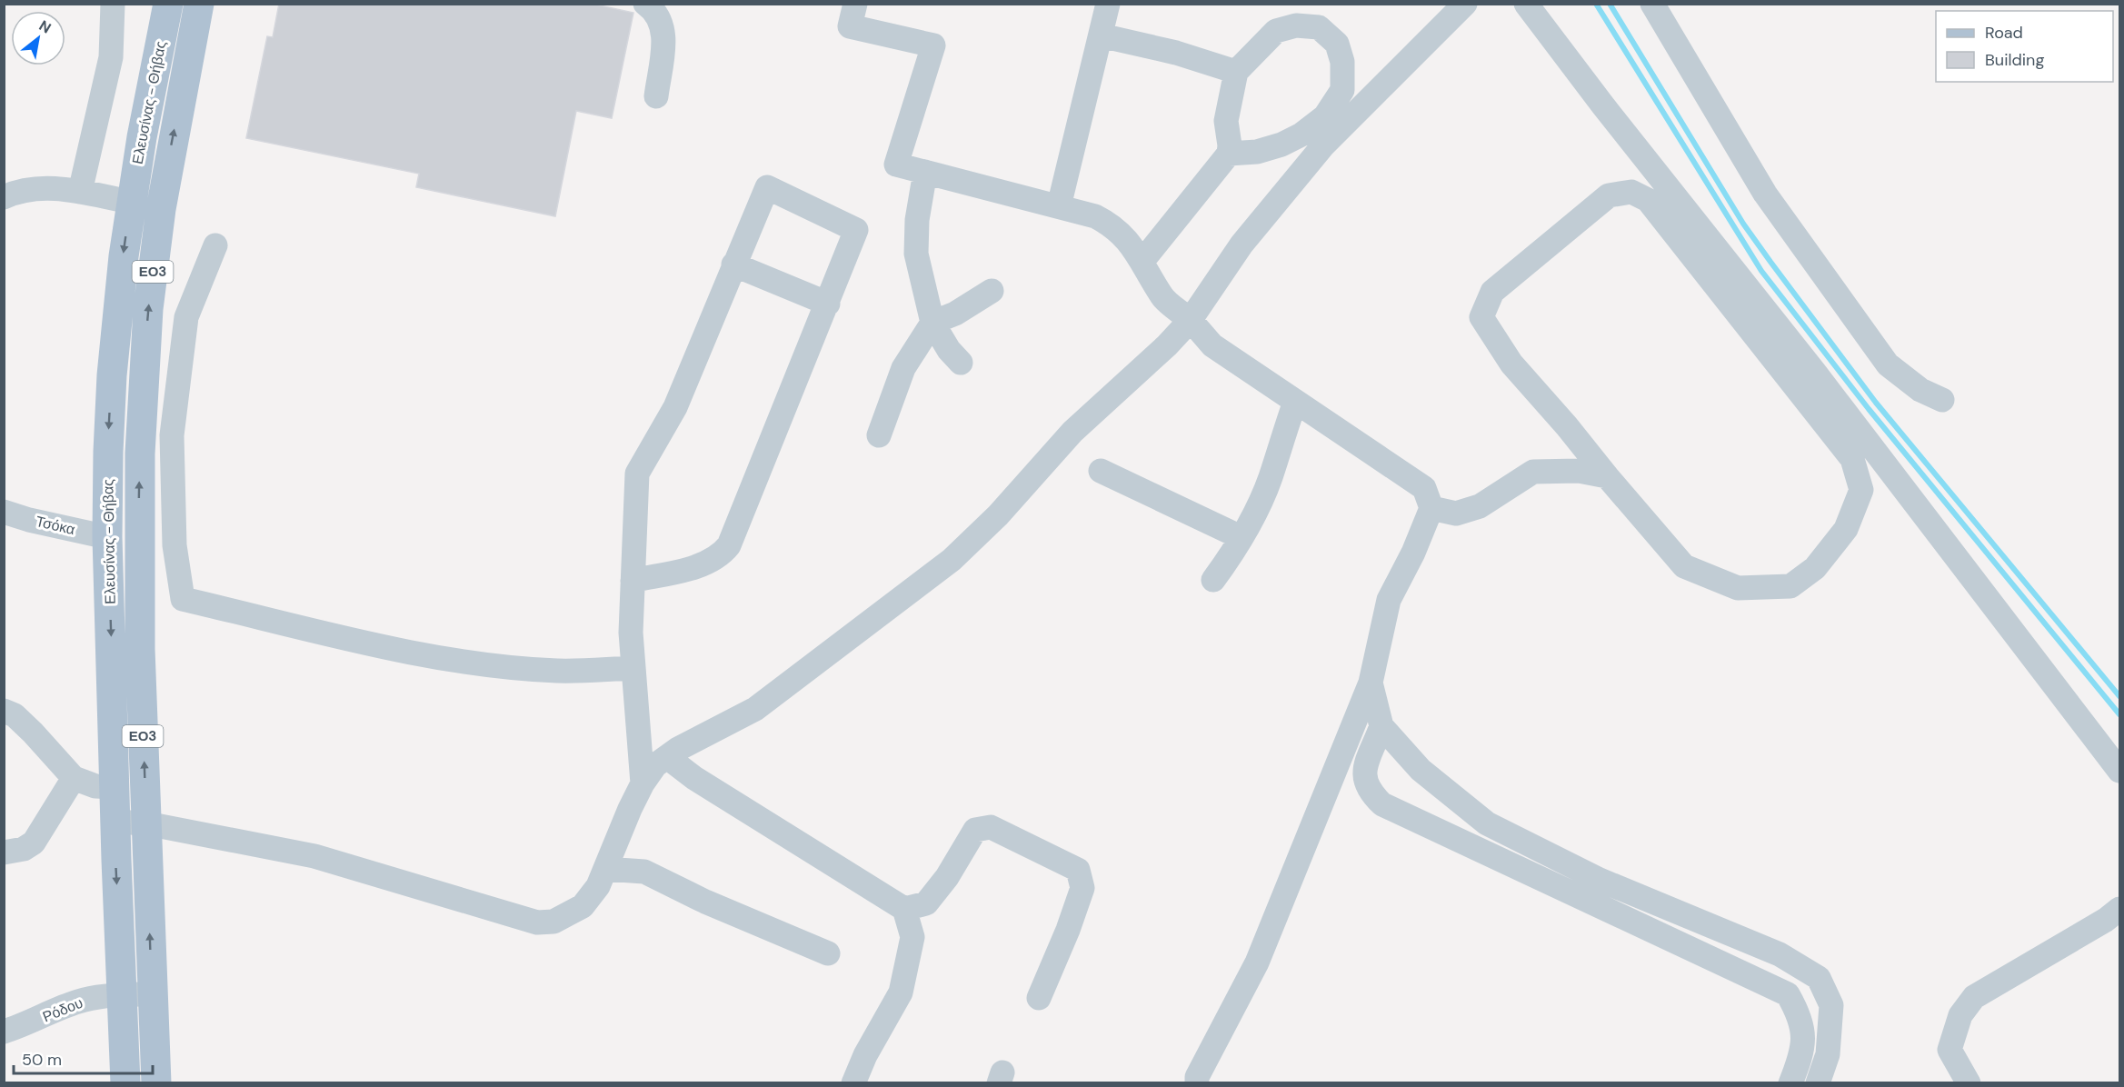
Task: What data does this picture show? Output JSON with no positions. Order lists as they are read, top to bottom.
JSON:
{
  "streets": {
    "main road": ["Ελευσίνας - Θήβας", "ΕΟ3"],
    "street": ["Τσόκα", "Ρόδου"]
  },
  "crossings": [
    ["Ελευσίνας - Θήβας", "Τσόκα"],
    ["Ελευσίνας - Θήβας", "Ρόδου"]
  ],
  "legend": ["Road", "Building"],
  "scale_bar": "50 m",
  "north": "top right"
}
